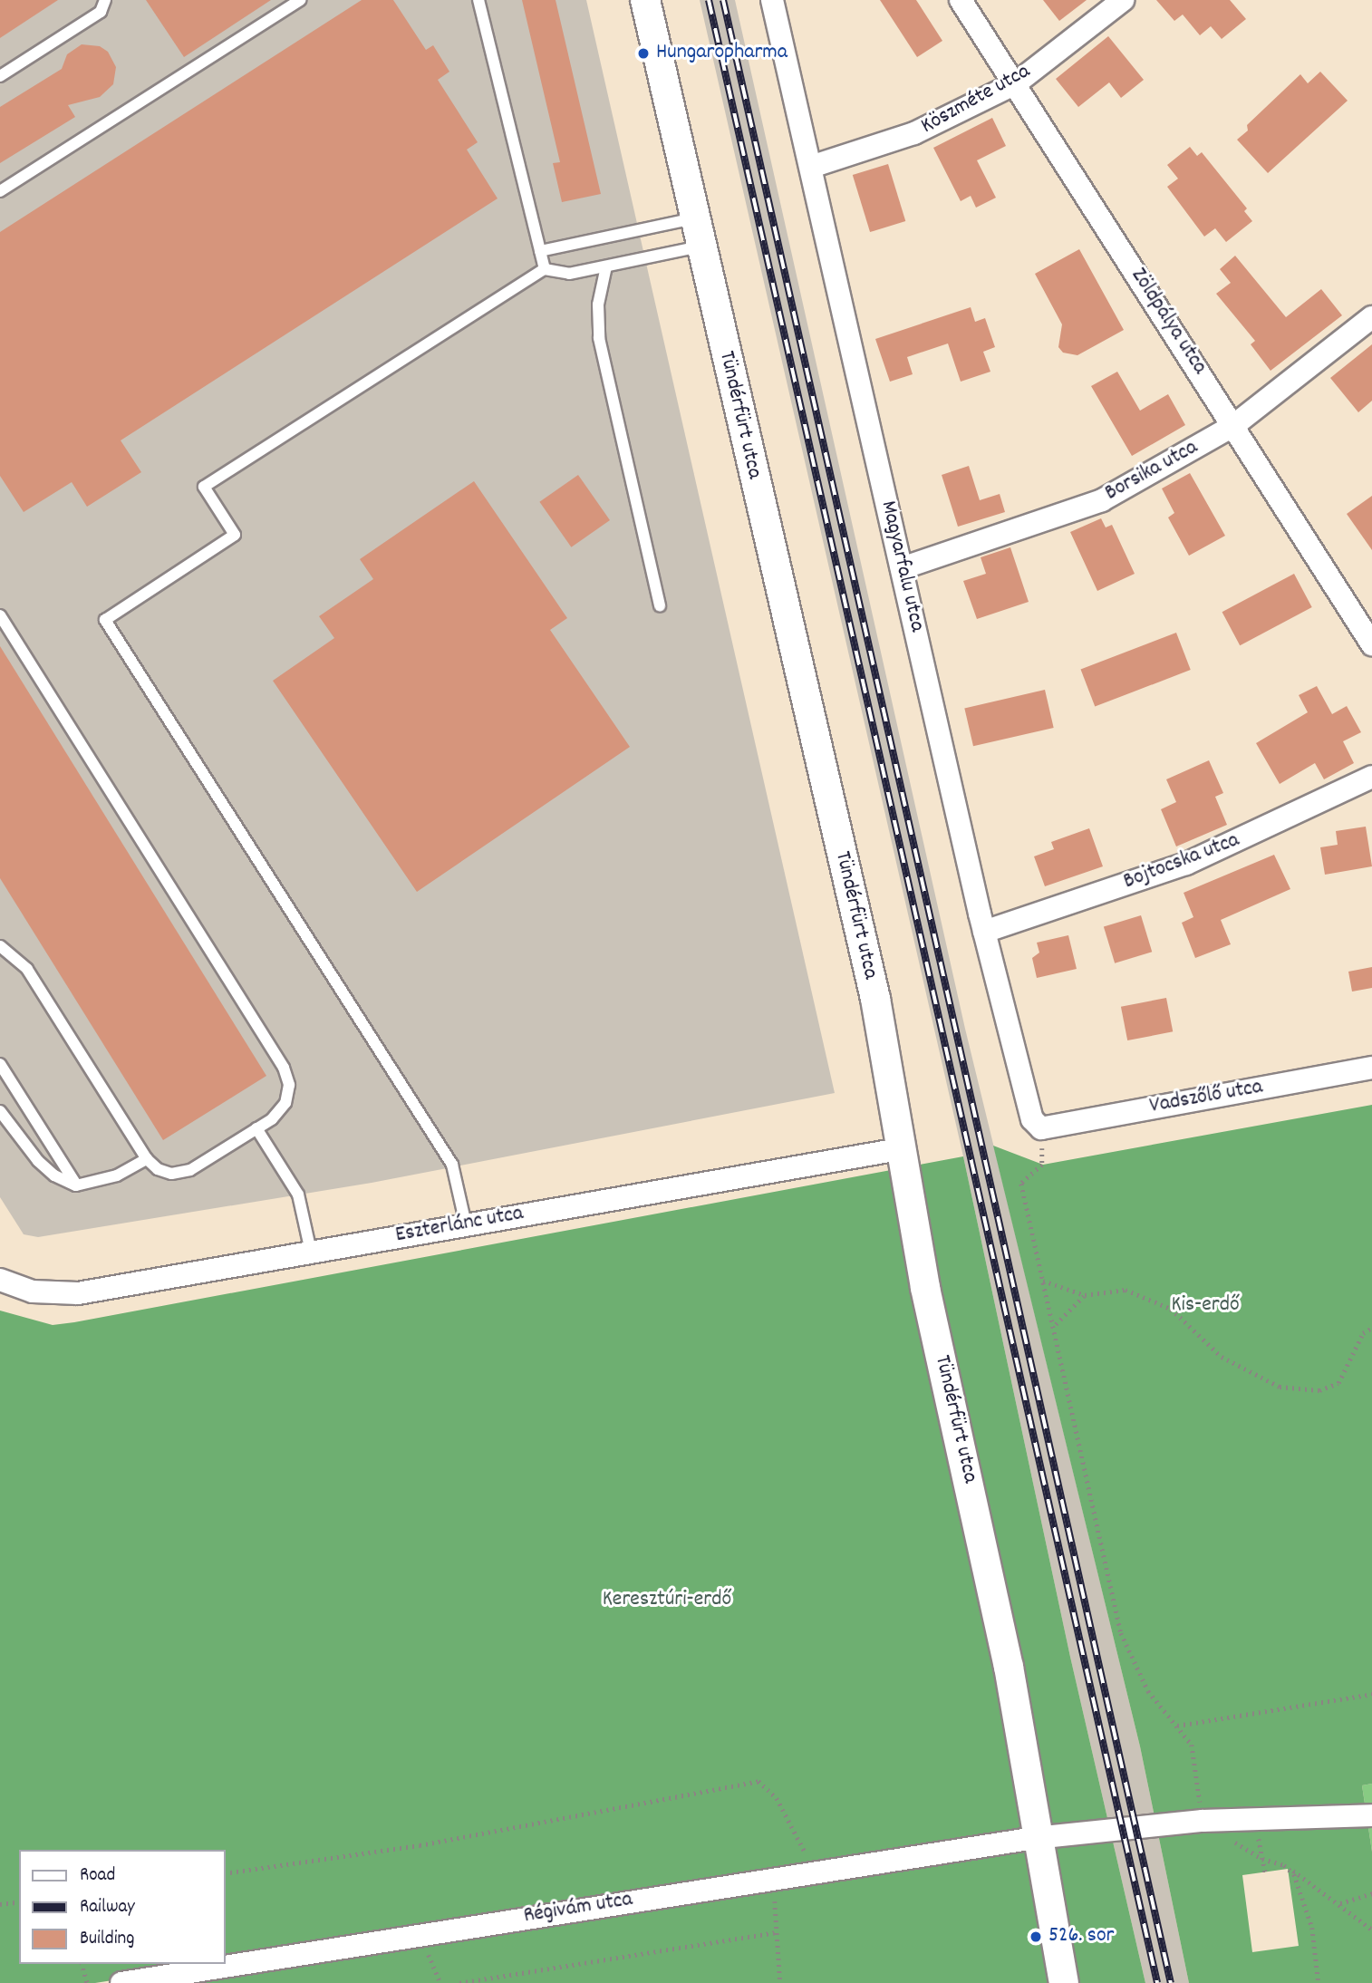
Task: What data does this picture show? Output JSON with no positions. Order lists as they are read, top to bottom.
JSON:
{
  "streets": {
    "street": [
      "Köszméte utca",
      "Zöldpálya utca",
      "Tündérfürt utca",
      "Borsika utca",
      "Magyarfalu utca",
      "Bojtocska utca",
      "Vadszőlő utca",
      "Eszterlánc utca",
      "Régivám utca"
    ]
  },
  "crossings": [
    ["Köszméte utca", "Zöldpálya utca"],
    ["Köszméte utca", "Magyarfalu utca"],
    ["Zöldpálya utca", "Borsika utca"],
    ["Tündérfürt utca", "Eszterlánc utca"],
    ["Tündérfürt utca", "Régivám utca"],
    ["Borsika utca", "Magyarfalu utca"],
    ["Magyarfalu utca", "Bojtocska utca"],
    ["Magyarfalu utca", "Vadszőlő utca"]
  ],
  "parks": ["Kis-erdő", "Keresztúri-erdő"],
  "places": ["Hungaropharma", "526. sor"],
  "legend": ["Road", "Railway", "Building"]
}
